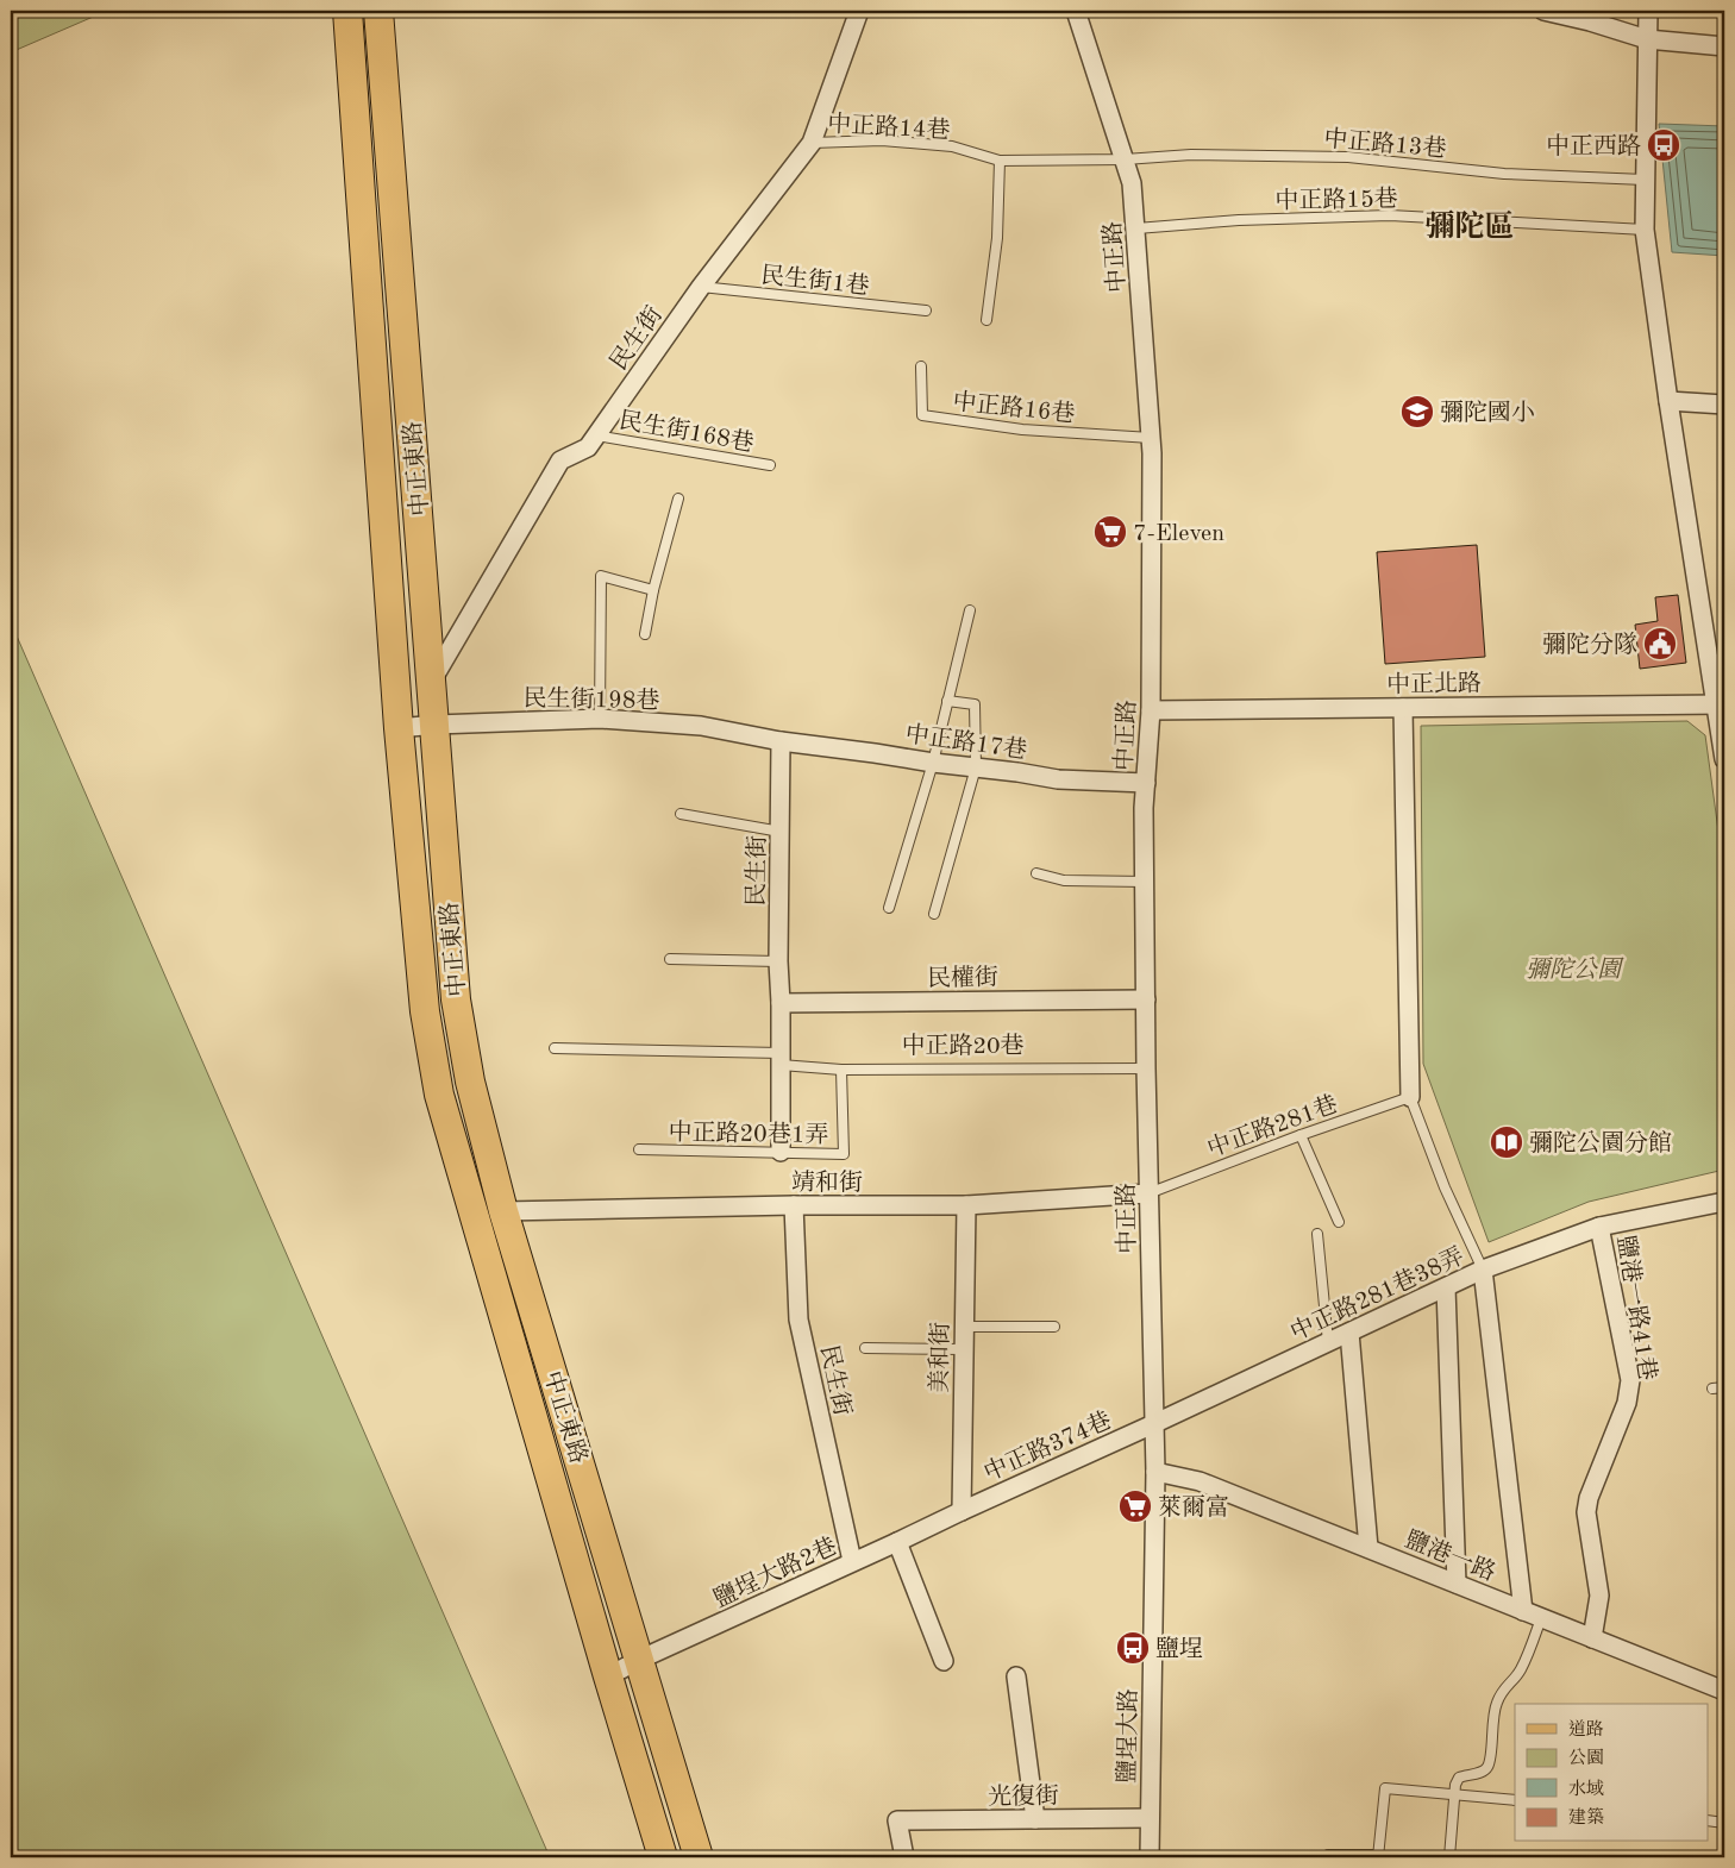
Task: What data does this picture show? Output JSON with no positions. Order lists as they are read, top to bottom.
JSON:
{
  "streets": {
    "main road": ["中正東路"],
    "street": [
      "中正路",
      "民生街",
      "中正北路",
      "民生街198巷",
      "中正路17巷",
      "民權街",
      "靖和街",
      "中正路281巷38弄",
      "鹽港一路41巷",
      "美和街",
      "中正路374巷",
      "鹽港一路",
      "鹽埕大路2巷",
      "鹽埕大路",
      "光復街"
    ],
    "lane": [
      "中正路14巷",
      "中正路13巷",
      "中正路15巷",
      "民生街1巷",
      "中正路16巷",
      "民生街168巷",
      "中正路20巷",
      "中正路281巷",
      "中正路20巷1弄"
    ]
  },
  "crossings": [
    ["中正路14巷", "中正路13巷"],
    ["中正路14巷", "中正路"],
    ["中正路14巷", "民生街"],
    ["中正路13巷", "中正路"],
    ["中正路15巷", "中正路"],
    ["中正路", "中正路16巷"],
    ["中正路", "中正北路"],
    ["中正路", "中正路17巷"],
    ["中正路", "民權街"],
    ["中正路", "中正路20巷"],
    ["中正路", "中正路281巷"],
    ["中正路", "靖和街"],
    ["中正路", "中正路281巷38弄"],
    ["中正路", "中正路374巷"],
    ["中正路", "鹽港一路"],
    ["中正路", "鹽埕大路"],
    ["民生街1巷", "民生街"],
    ["民生街", "民生街168巷"],
    ["民生街", "中正東路"],
    ["民生街", "民生街198巷"],
    ["民生街", "中正路17巷"],
    ["民生街", "民權街"],
    ["民生街", "靖和街"],
    ["民生街", "鹽埕大路2巷"],
    ["中正東路", "民生街198巷"],
    ["中正東路", "靖和街"],
    ["中正東路", "鹽埕大路2巷"],
    ["民生街198巷", "中正路17巷"],
    ["中正路20巷", "中正路20巷1弄"],
    ["中正路281巷", "靖和街"],
    ["中正路281巷", "中正路281巷38弄"],
    ["靖和街", "美和街"],
    ["中正路281巷38弄", "中正路374巷"],
    ["鹽港一路41巷", "鹽港一路"],
    ["美和街", "中正路374巷"],
    ["美和街", "鹽埕大路2巷"],
    ["中正路374巷", "鹽埕大路2巷"],
    ["鹽港一路", "鹽埕大路"],
    ["鹽埕大路", "光復街"]
  ],
  "districts": ["彌陀區"],
  "parks": ["彌陀公園"],
  "places": {
    "bus stop": ["中正西路", "鹽埕"],
    "school or university": ["彌陀國小"],
    "supermarket": ["7-Eleven", "萊爾富"],
    "public building": ["彌陀分隊"],
    "library": ["彌陀公園分館"]
  },
  "legend": [
    "道路",
    "公園",
    "水域",
    "建築"
  ]
}
